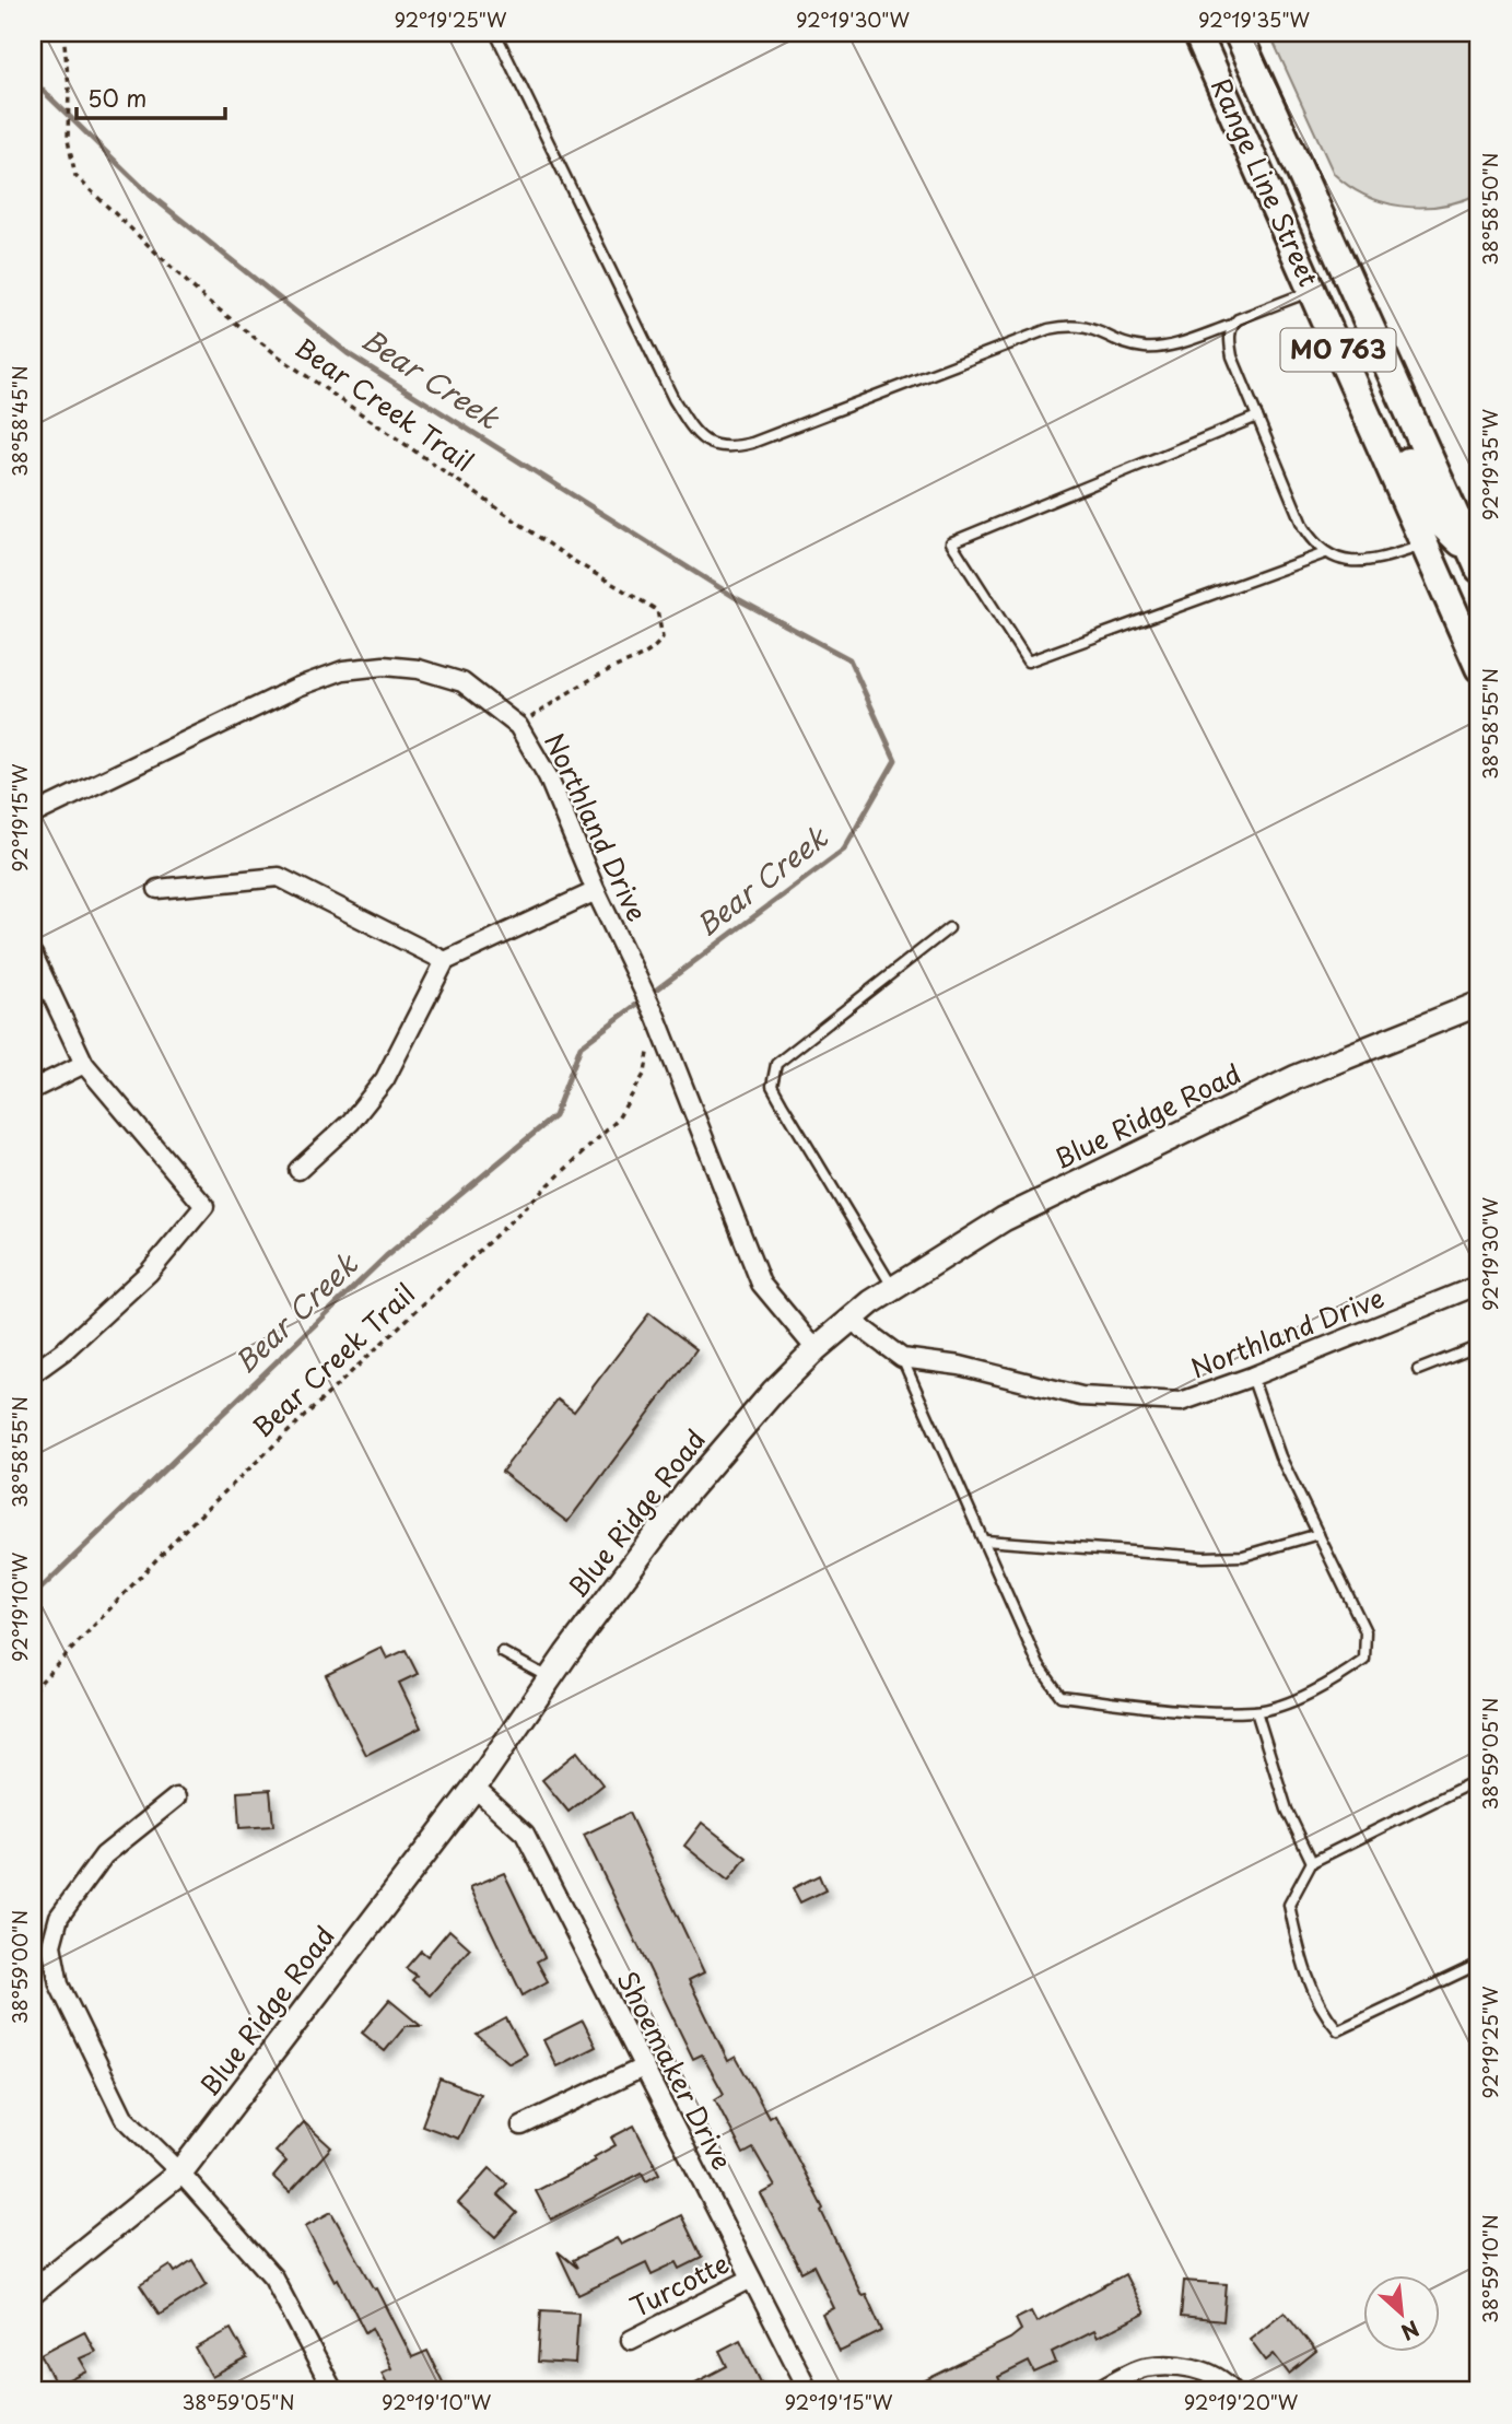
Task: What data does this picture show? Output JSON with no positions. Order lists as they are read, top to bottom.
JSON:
{
  "streets": {
    "main road": ["Range Line Street", "MO 763"],
    "street": [
      "Northland Drive",
      "Blue Ridge Road",
      "Shoemaker Drive",
      "Turcotte"
    ],
    "path": ["Bear Creek Trail"]
  },
  "crossings": [
    ["Northland Drive", "Blue Ridge Road"],
    ["Blue Ridge Road", "Shoemaker Drive"],
    ["Shoemaker Drive", "Turcotte"]
  ],
  "water": ["Bear Creek"],
  "scale_bar": "50 m",
  "north": "bottom right",
  "coordinates": [
    "92°19'25\"W",
    "92°19'30\"W",
    "92°19'35\"W",
    "38°58'50\"N",
    "38°58'45\"N",
    "38°58'55\"N",
    "92°19'15\"W",
    "92°19'10\"W",
    "38°59'05\"N",
    "38°59'00\"N",
    "38°59'10\"N",
    "92°19'20\"W"
  ]
}
